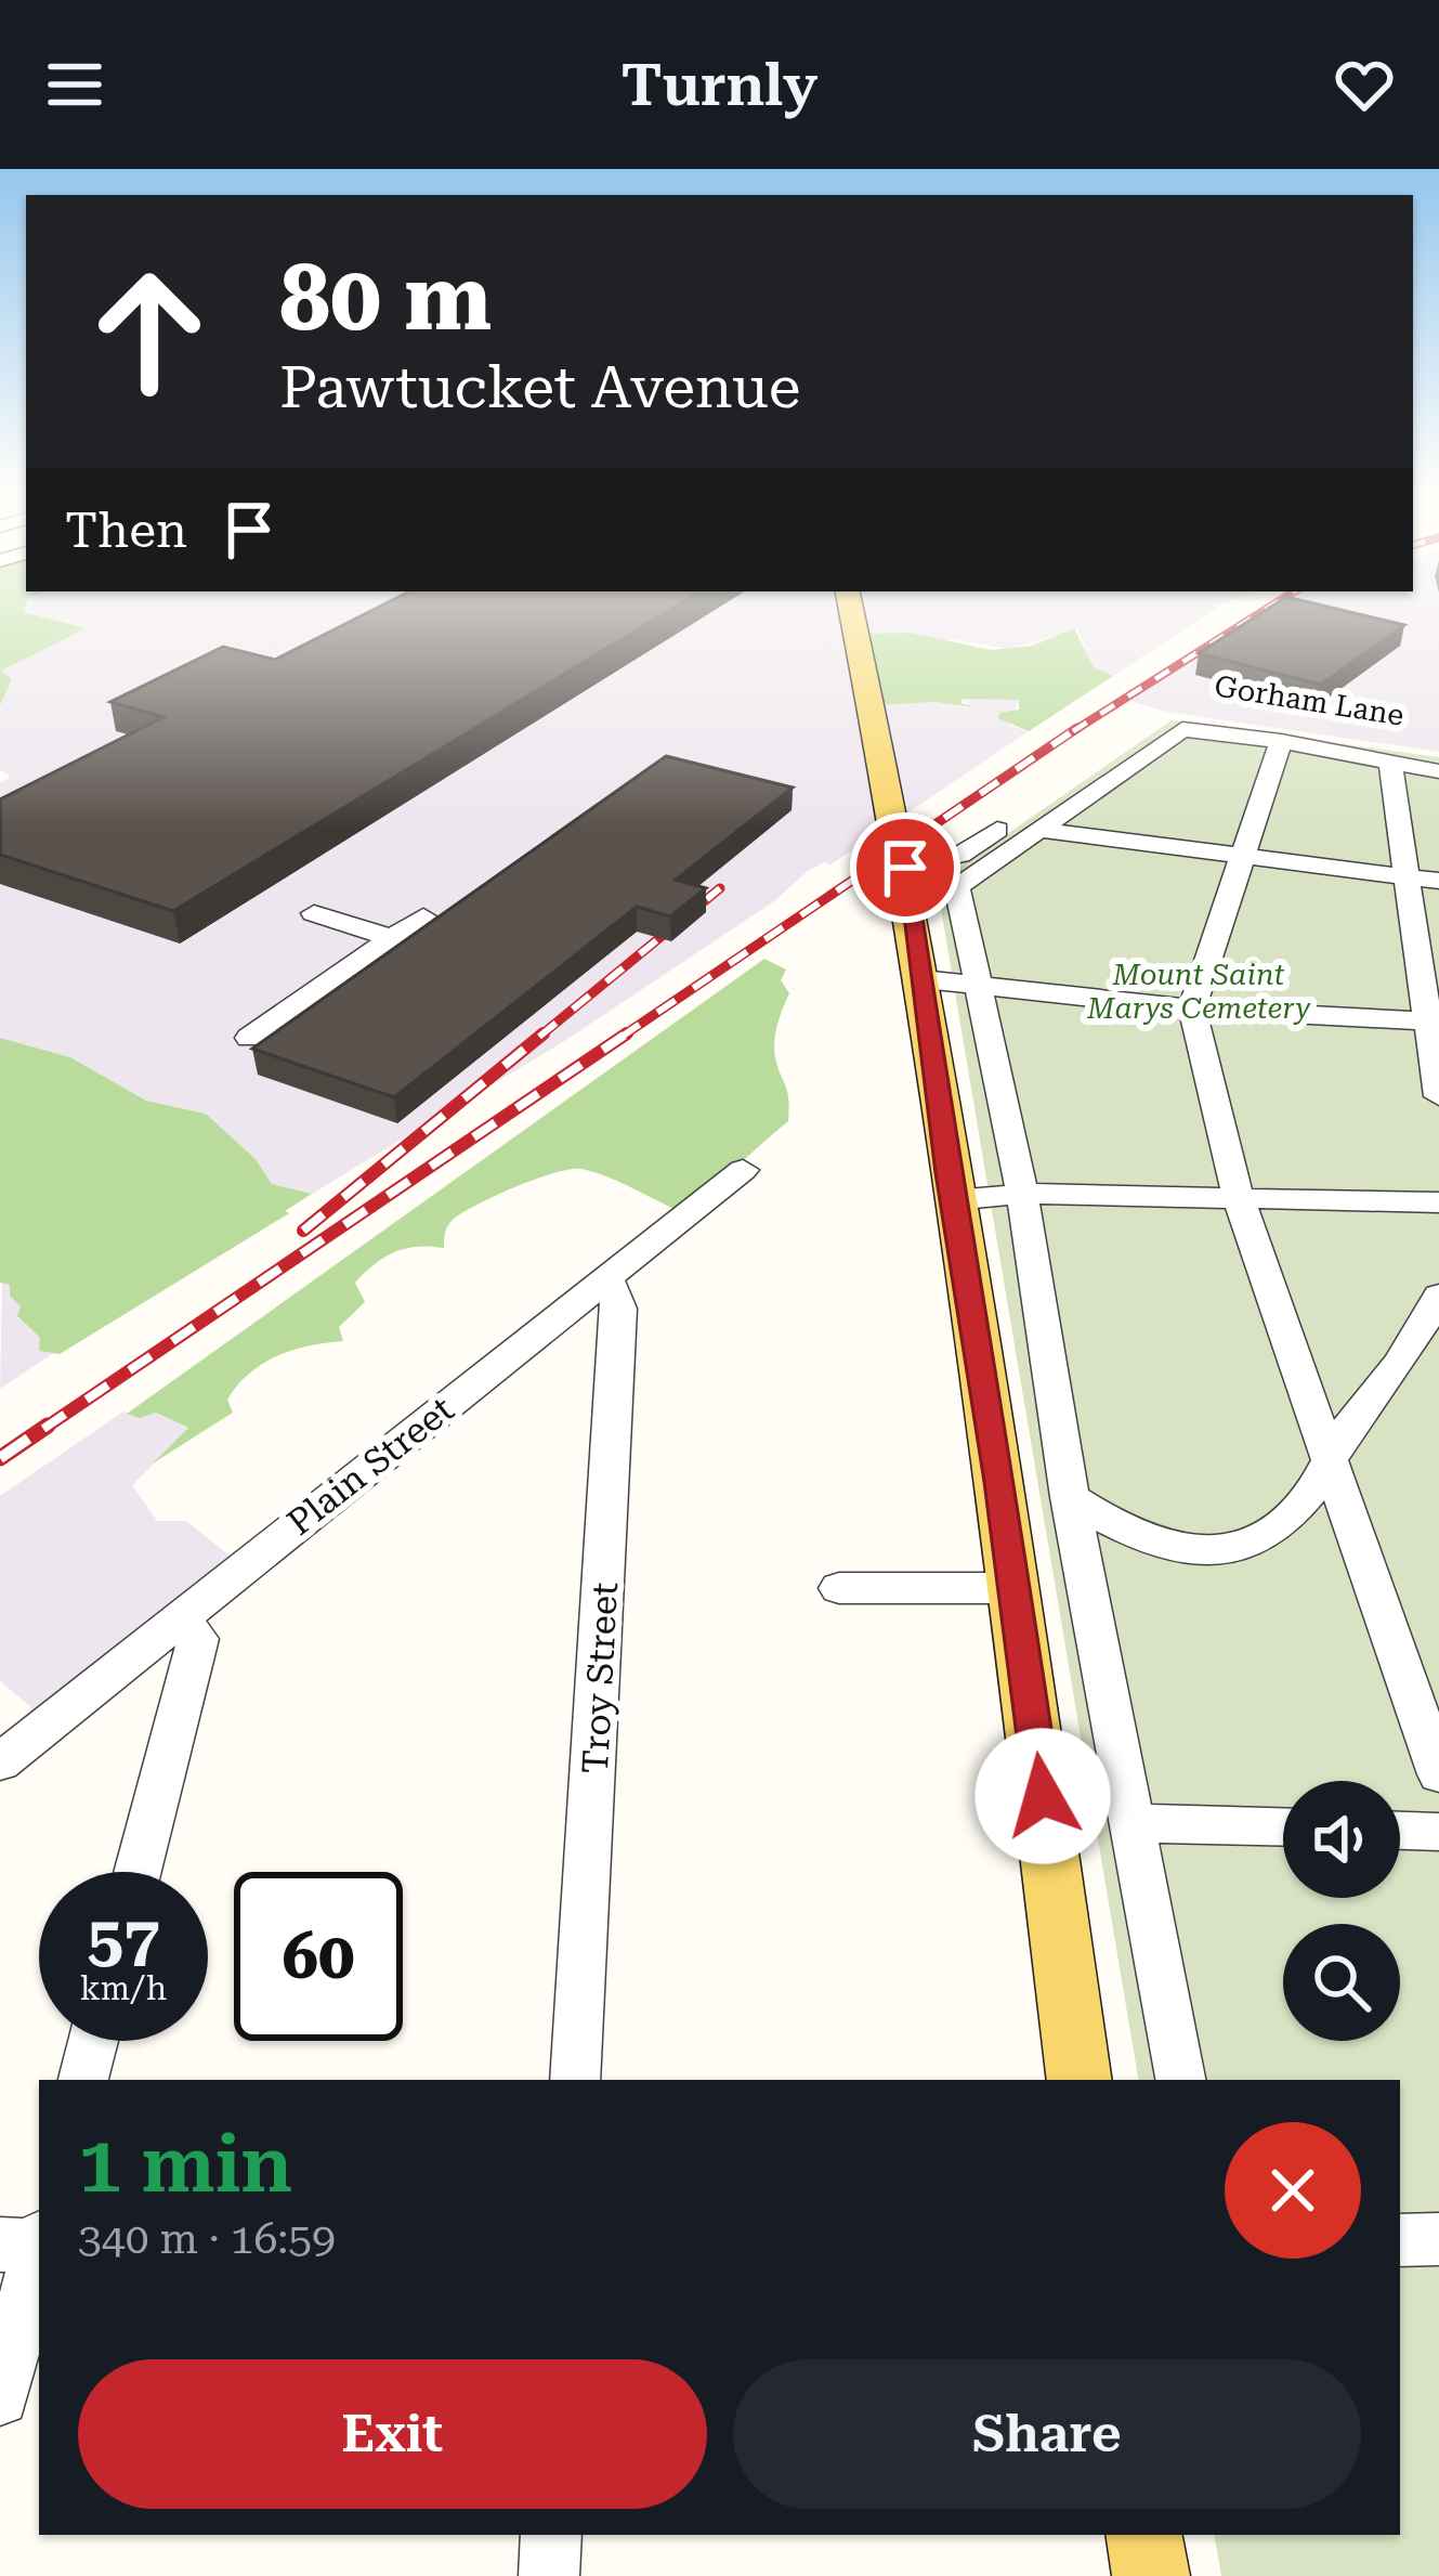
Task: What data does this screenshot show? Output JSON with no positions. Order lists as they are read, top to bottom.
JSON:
{
  "streets": {
    "street": ["Gorham Lane", "Plain Street", "Troy Street"]
  },
  "crossings": [
    ["Plain Street", "Troy Street"]
  ],
  "parks": ["Mount Saint Marys Cemetery"],
  "page": {
    "header": "Turnly",
    "turn": ["80 m", "Pawtucket Avenue"],
    "then": "Then",
    "speed": "57 km/h",
    "limit": "60",
    "heading": ["1 min", "340 m · 16:59"],
    "buttons": ["Exit", "Share"]
  }
}
